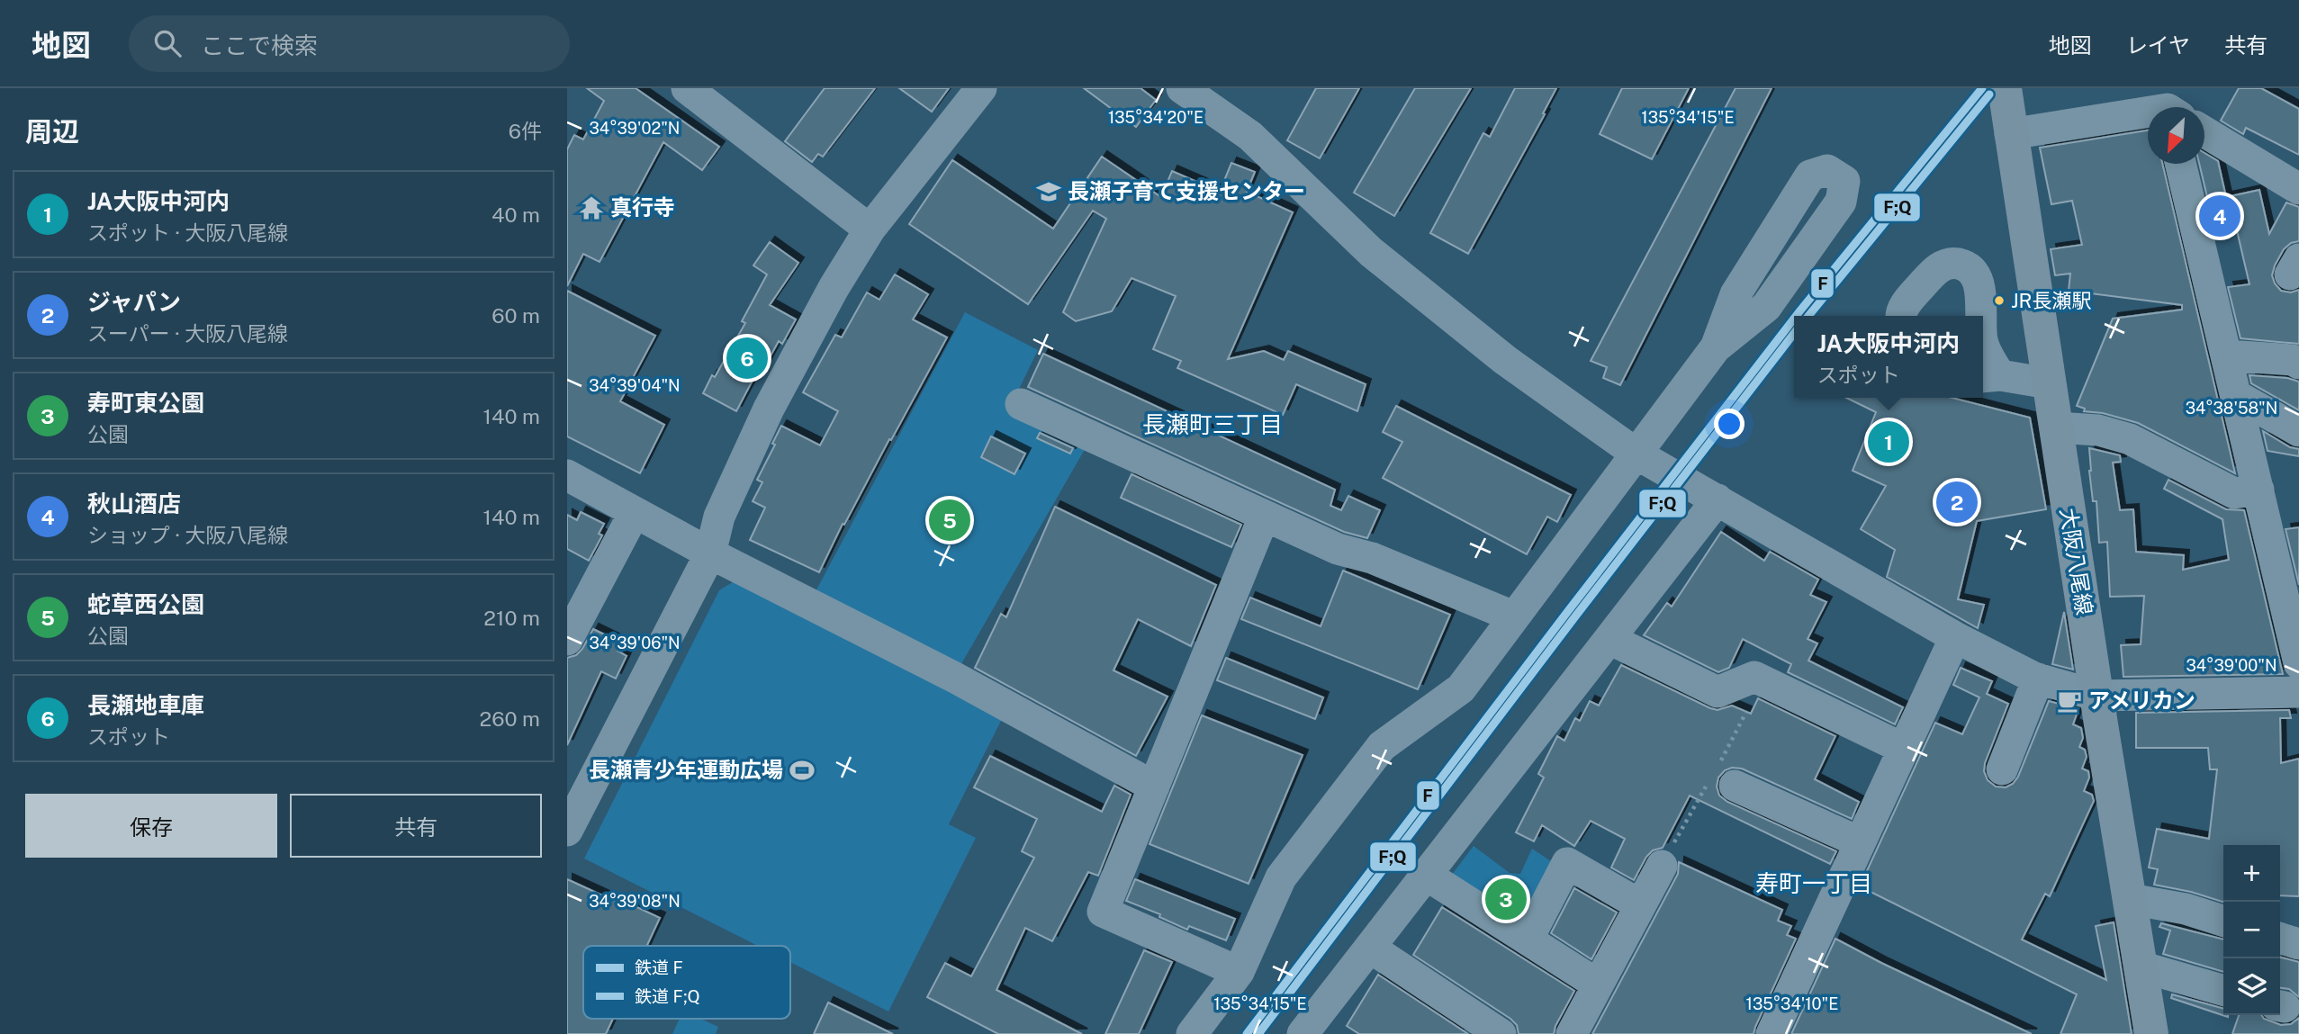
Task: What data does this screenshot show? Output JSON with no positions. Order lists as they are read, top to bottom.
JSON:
{
  "streets": {
    "main road": ["大阪八尾線"]
  },
  "districts": ["長瀬町三丁目", "寿町一丁目"],
  "places": {
    "school or university": ["長瀬子育て支援センター"],
    "temple": ["真行寺"],
    "other": ["JR長瀬駅"],
    "cafe": ["アメリカン"],
    "sports": ["長瀬青少年運動広場"]
  },
  "lines": ["rail line F", "rail line F;Q"],
  "legend": ["鉄道 F", "鉄道 F;Q"],
  "north": "bottom left",
  "page": {
    "header": "地図",
    "search": "ここで検索",
    "nav": ["地図", "レイヤ", "共有"],
    "heading": ["周辺", "6件"],
    "list": [
      {
        "mark": "1",
        "name": "JA大阪中河内",
        "note": "スポット · 大阪八尾線",
        "value": "40 m"
      },
      {
        "mark": "2",
        "name": "ジャパン",
        "note": "スーパー · 大阪八尾線",
        "value": "60 m"
      },
      {
        "mark": "3",
        "name": "寿町東公園",
        "note": "公園",
        "value": "140 m"
      },
      {
        "mark": "4",
        "name": "秋山酒店",
        "note": "ショップ · 大阪八尾線",
        "value": "140 m"
      },
      {
        "mark": "5",
        "name": "蛇草西公園",
        "note": "公園",
        "value": "210 m"
      },
      {
        "mark": "6",
        "name": "長瀬地車庫",
        "note": "スポット",
        "value": "260 m"
      }
    ],
    "pins": [
      "4",
      "6",
      "1",
      "2",
      "5",
      "3"
    ],
    "popup": ["JA大阪中河内", "スポット"],
    "buttons": ["保存", "共有"],
    "map_buttons": ["+", "−"]
  },
  "coordinates": [
    "135°34'20\"E",
    "135°34'15\"E",
    "34°39'02\"N",
    "34°39'04\"N",
    "34°38'58\"N",
    "34°39'06\"N",
    "34°39'00\"N",
    "34°39'08\"N",
    "135°34'10\"E"
  ]
}
